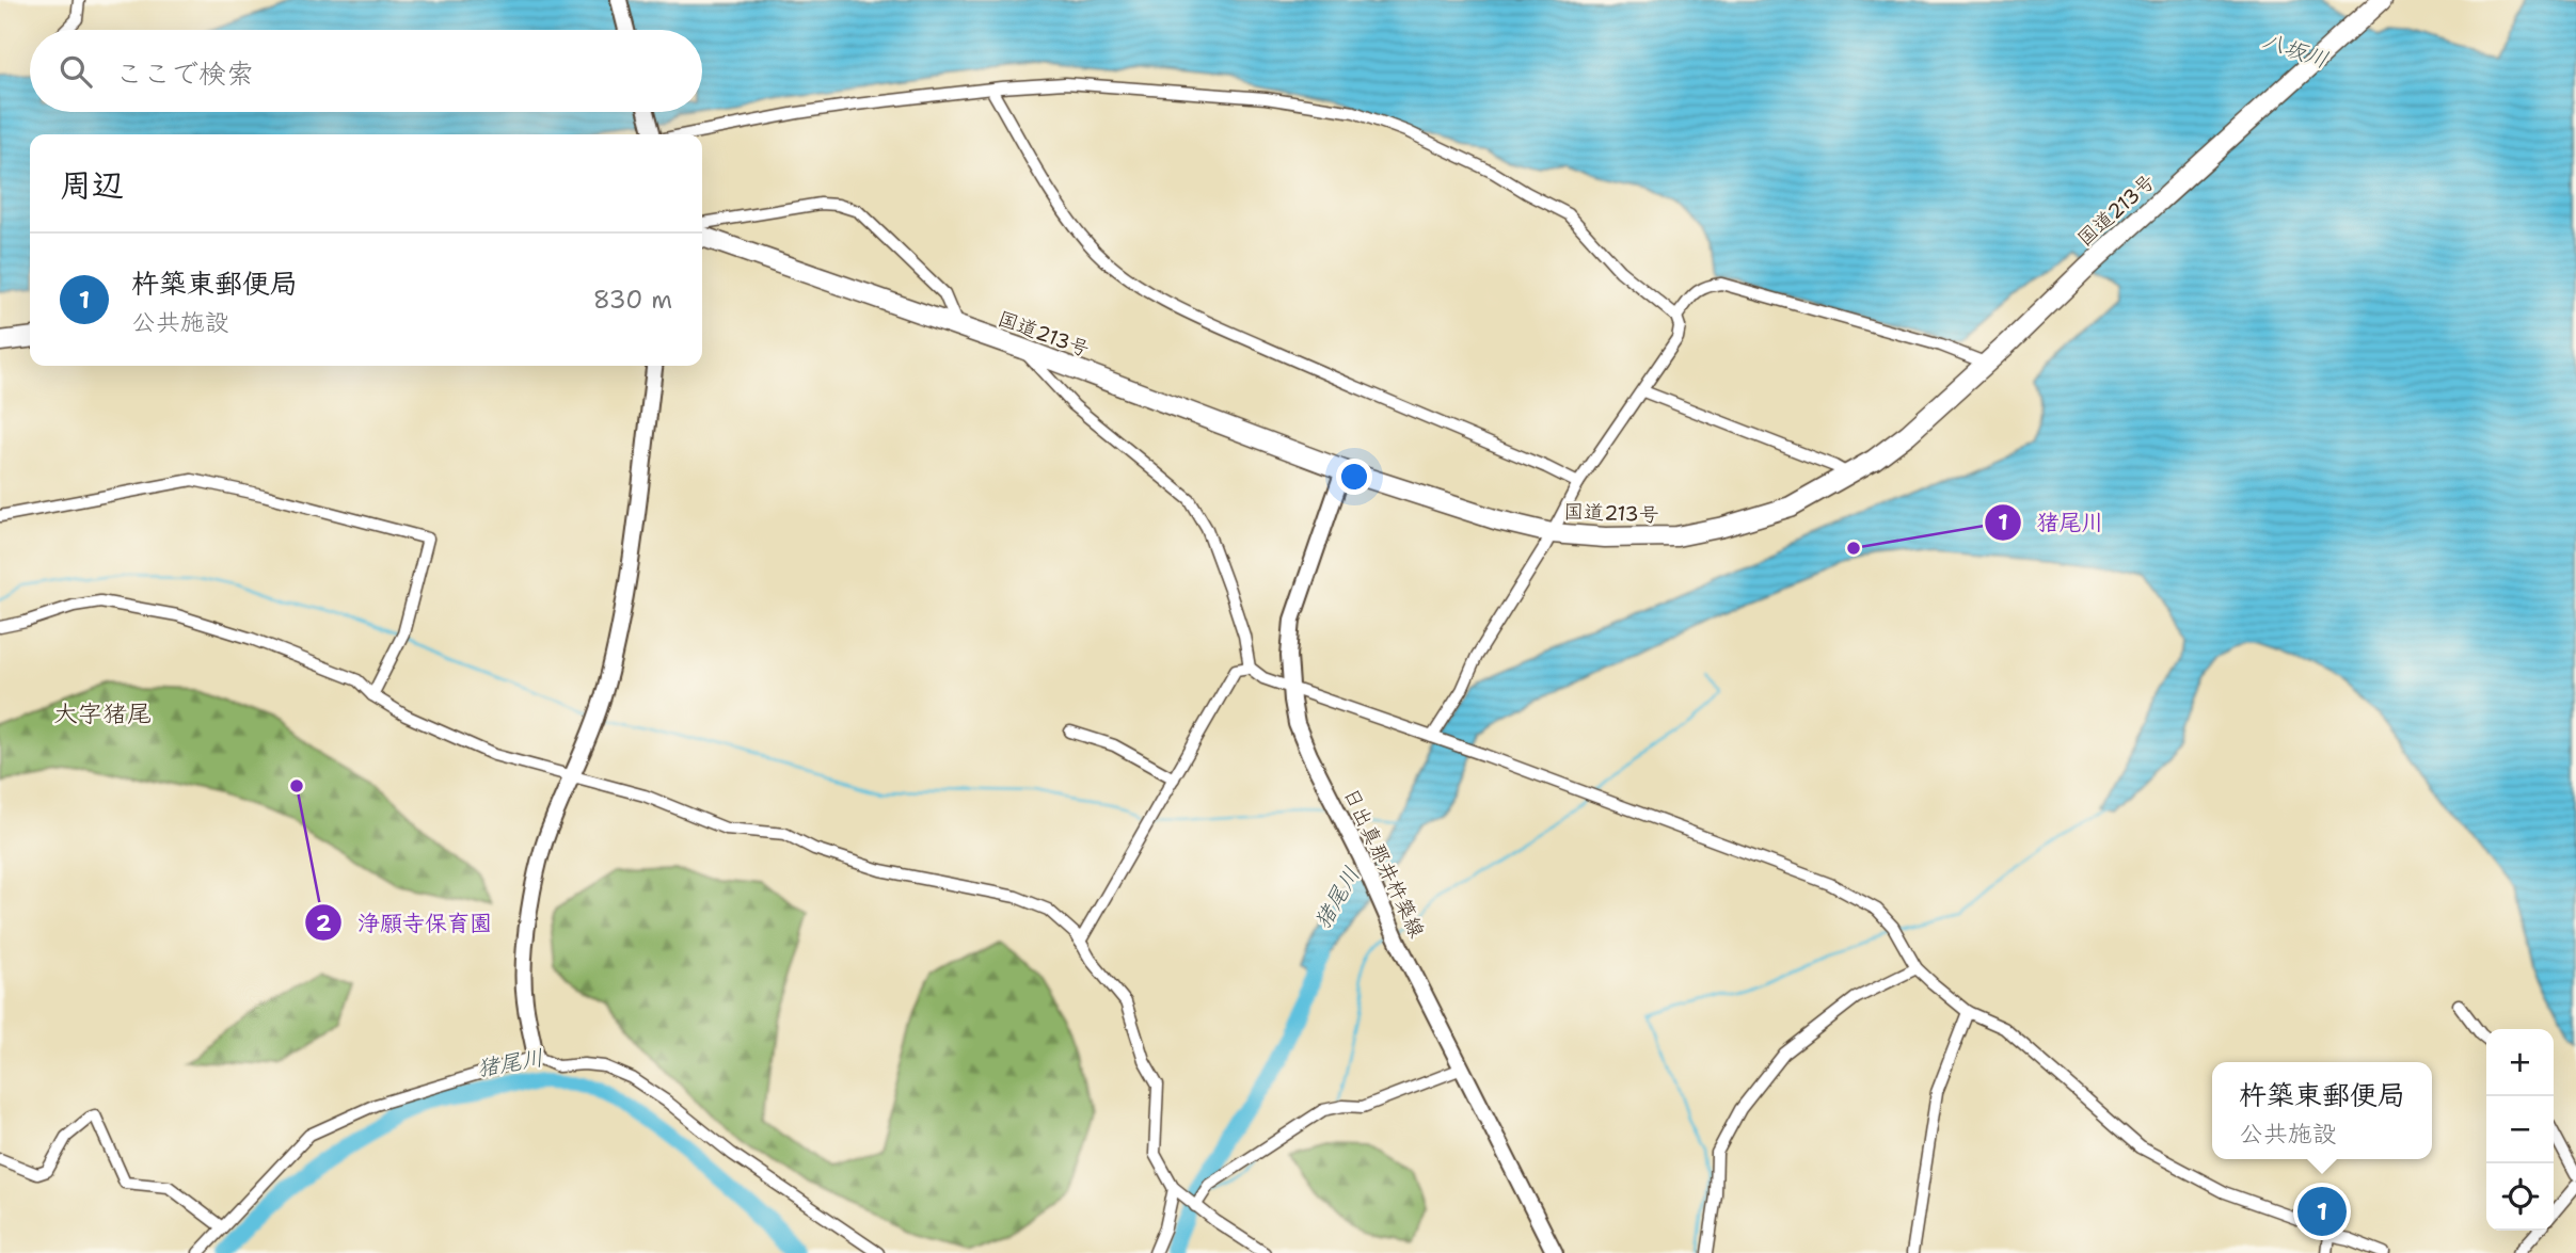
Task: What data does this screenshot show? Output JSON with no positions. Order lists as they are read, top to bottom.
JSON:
{
  "streets": {
    "highway": ["国道213号"],
    "main road": ["日出真那井杵築線"]
  },
  "crossings": [
    ["国道213号", "日出真那井杵築線"]
  ],
  "districts": ["大字猪尾"],
  "water": ["八坂川", "猪尾川"],
  "places": ["猪尾川", "浄願寺保育園"],
  "page": {
    "search": "ここで検索",
    "heading": "周辺",
    "list": [
      {
        "mark": "1",
        "name": "杵築東郵便局",
        "note": "公共施設",
        "value": "830 m"
      }
    ],
    "map_buttons": ["+", "−"],
    "popup": ["杵築東郵便局", "公共施設"],
    "pins": "1"
  }
}
